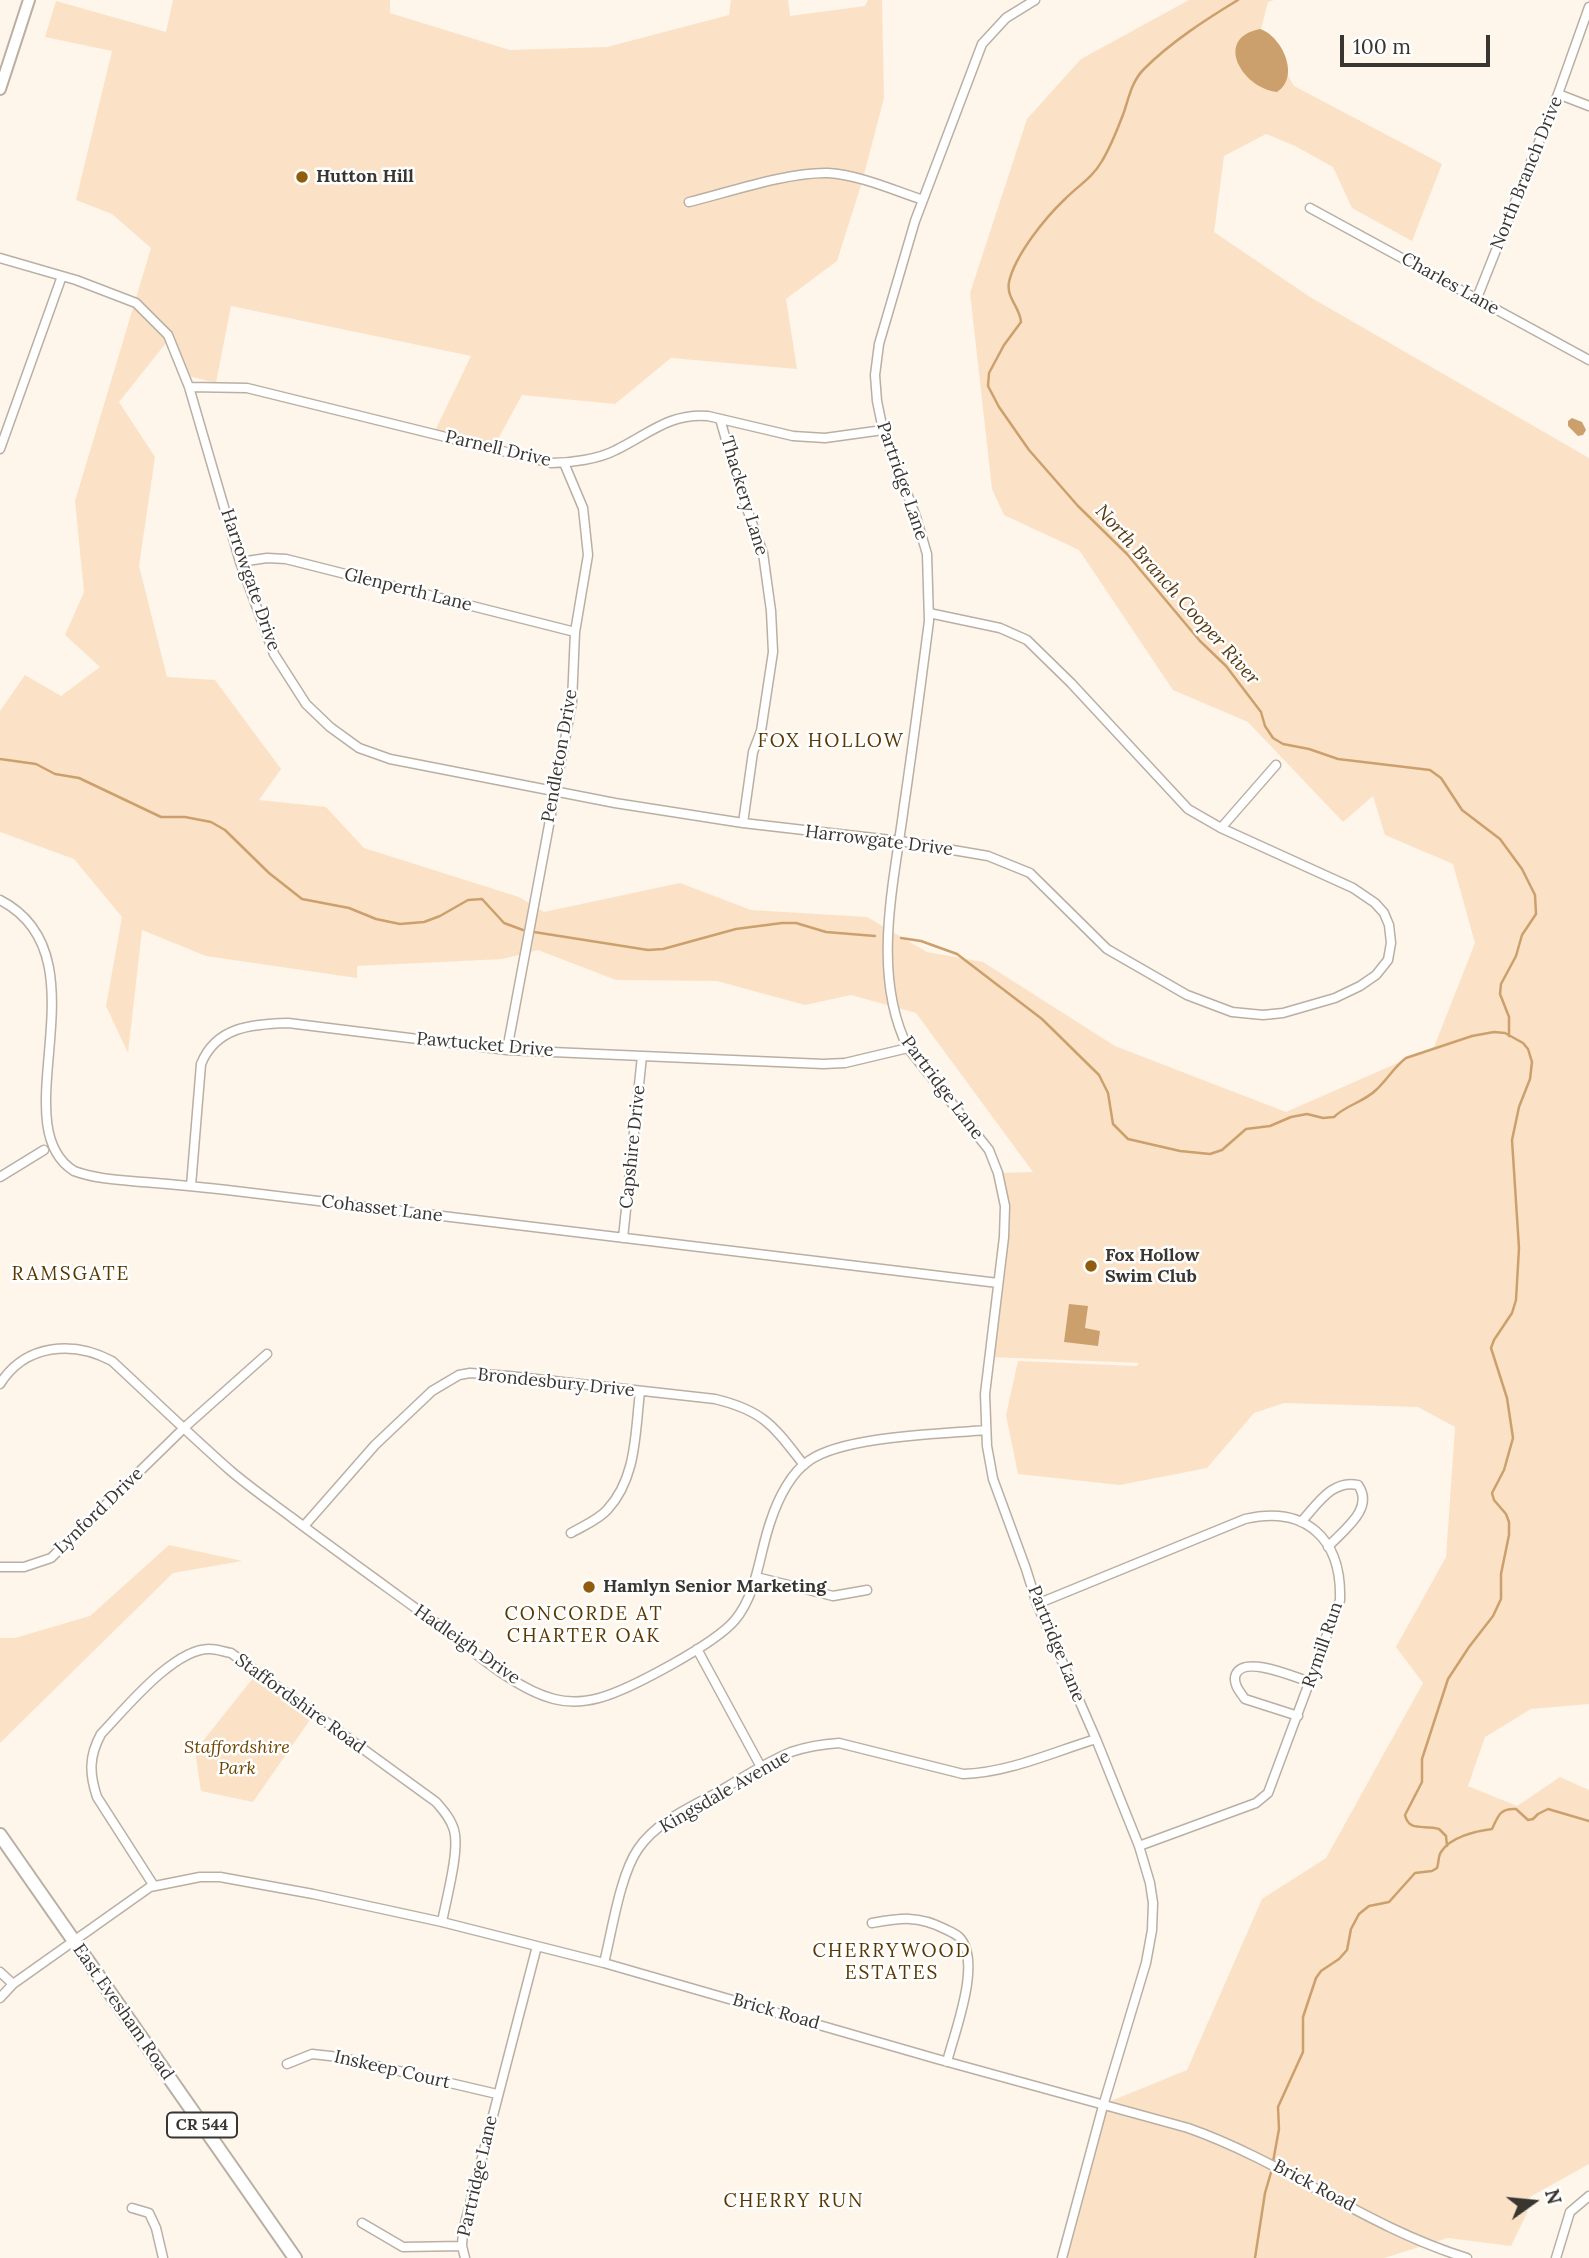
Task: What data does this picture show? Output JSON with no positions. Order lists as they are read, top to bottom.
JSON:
{
  "streets": {
    "main road": ["East Evesham Road", "CR 544"],
    "street": [
      "North Branch Drive",
      "Charles Lane",
      "Parnell Drive",
      "Partridge Lane",
      "Thackery Lane",
      "Harrowgate Drive",
      "Glenperth Lane",
      "Pendleton Drive",
      "Pawtucket Drive",
      "Capshire Drive",
      "Cohasset Lane",
      "Brondesbury Drive",
      "Lynford Drive",
      "Hadleigh Drive",
      "Rymill Run",
      "Staffordshire Road",
      "Kingsdale Avenue",
      "Brick Road",
      "Inskeep Court"
    ]
  },
  "crossings": [
    ["North Branch Drive", "Charles Lane"],
    ["Parnell Drive", "Partridge Lane"],
    ["Parnell Drive", "Thackery Lane"],
    ["Parnell Drive", "Harrowgate Drive"],
    ["Parnell Drive", "Pendleton Drive"],
    ["Partridge Lane", "Harrowgate Drive"],
    ["Partridge Lane", "Pawtucket Drive"],
    ["Partridge Lane", "Cohasset Lane"],
    ["Partridge Lane", "Hadleigh Drive"],
    ["Partridge Lane", "Rymill Run"],
    ["Partridge Lane", "Kingsdale Avenue"],
    ["Partridge Lane", "Brick Road"],
    ["Partridge Lane", "Inskeep Court"],
    ["Thackery Lane", "Harrowgate Drive"],
    ["Harrowgate Drive", "Glenperth Lane"],
    ["Harrowgate Drive", "Pendleton Drive"],
    ["Glenperth Lane", "Pendleton Drive"],
    ["Pendleton Drive", "Pawtucket Drive"],
    ["Pawtucket Drive", "Capshire Drive"],
    ["Pawtucket Drive", "Cohasset Lane"],
    ["Capshire Drive", "Cohasset Lane"],
    ["Brondesbury Drive", "Hadleigh Drive"],
    ["Lynford Drive", "Hadleigh Drive"],
    ["Staffordshire Road", "Brick Road"],
    ["Kingsdale Avenue", "Brick Road"],
    ["East Evesham Road", "Brick Road"]
  ],
  "districts": [
    "FOX HOLLOW",
    "RAMSGATE",
    "CONCORDE AT CHARTER OAK",
    "CHERRYWOOD ESTATES",
    "CHERRY RUN"
  ],
  "water": ["North Branch Cooper River"],
  "parks": ["Staffordshire Park"],
  "places": ["Hutton Hill", "Fox Hollow Swim Club", "Hamlyn Senior Marketing"],
  "scale_bar": "100 m",
  "north": "right"
}
